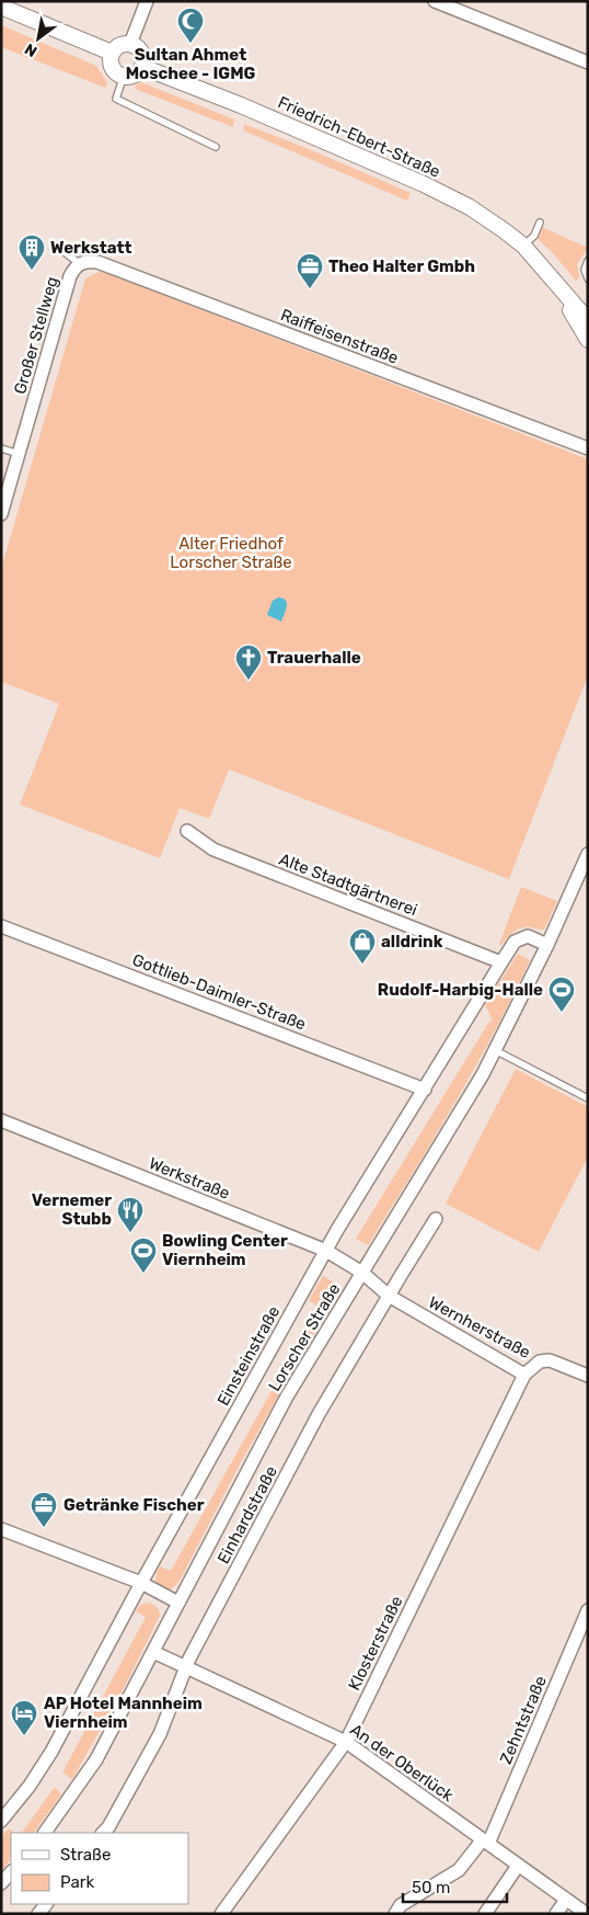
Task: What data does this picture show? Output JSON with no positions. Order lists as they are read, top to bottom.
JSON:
{
  "streets": {
    "street": [
      "Friedrich-Ebert-Straße",
      "Großer Stellweg",
      "Raiffeisenstraße",
      "Alte Stadtgärtnerei",
      "Gottlieb-Daimler-Straße",
      "Werkstraße",
      "Wernherstraße",
      "Lorscher Straße",
      "Einsteinstraße",
      "Einhardstraße",
      "Klosterstraße",
      "Zehntstraße",
      "An der Oberlück"
    ]
  },
  "crossings": [
    ["Großer Stellweg", "Raiffeisenstraße"],
    ["Alte Stadtgärtnerei", "Einsteinstraße"],
    ["Gottlieb-Daimler-Straße", "Einsteinstraße"],
    ["Werkstraße", "Wernherstraße"],
    ["Werkstraße", "Lorscher Straße"],
    ["Werkstraße", "Einsteinstraße"],
    ["Wernherstraße", "Lorscher Straße"],
    ["Wernherstraße", "Einhardstraße"],
    ["Wernherstraße", "Klosterstraße"],
    ["Lorscher Straße", "Einsteinstraße"],
    ["Lorscher Straße", "An der Oberlück"],
    ["Einhardstraße", "An der Oberlück"],
    ["Klosterstraße", "An der Oberlück"],
    ["Zehntstraße", "An der Oberlück"]
  ],
  "parks": ["Alter Friedhof Lorscher Straße"],
  "places": {
    "mosque": ["Sultan Ahmet Moschee - IGMG"],
    "building": ["Werkstatt"],
    "office": ["Theo Halter Gmbh", "Getränke Fischer"],
    "church": ["Trauerhalle"],
    "shop": ["alldrink"],
    "sports": ["Rudolf-Harbig-Halle", "Bowling Center Viernheim"],
    "restaurant": ["Vernemer Stubb"],
    "hotel": ["AP Hotel Mannheim Viernheim"]
  },
  "legend": ["Straße", "Park"],
  "scale_bar": "50 m",
  "north": "bottom left"
}
